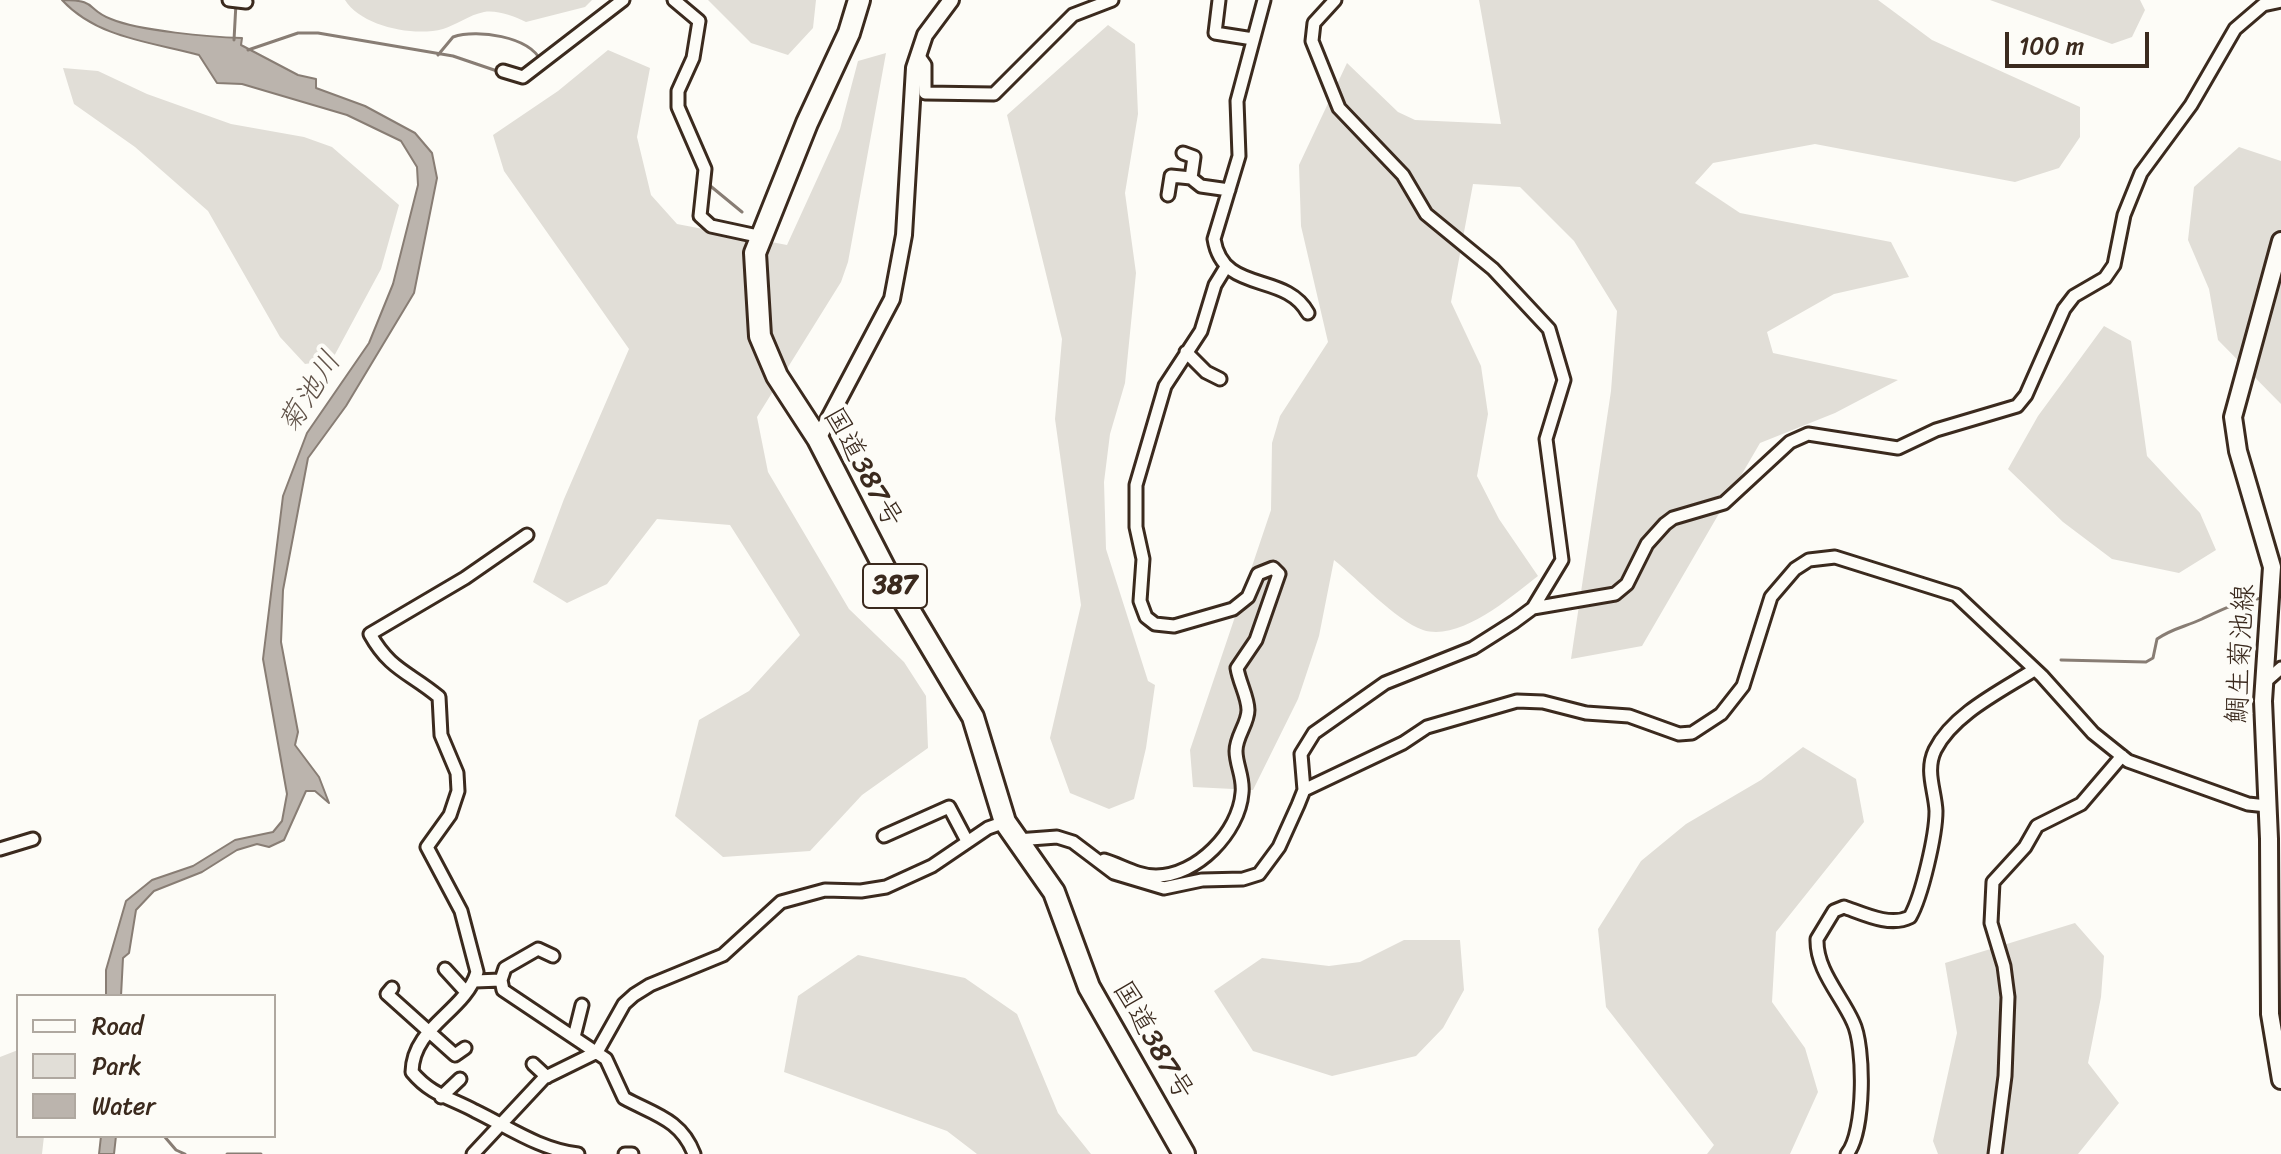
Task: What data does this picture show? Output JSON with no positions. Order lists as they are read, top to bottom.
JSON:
{
  "streets": {
    "highway": ["国道387号", "387"],
    "main road": ["鯛生菊池線"]
  },
  "water": ["菊池川"],
  "legend": ["Road", "Park", "Water"],
  "scale_bar": "100 m"
}
